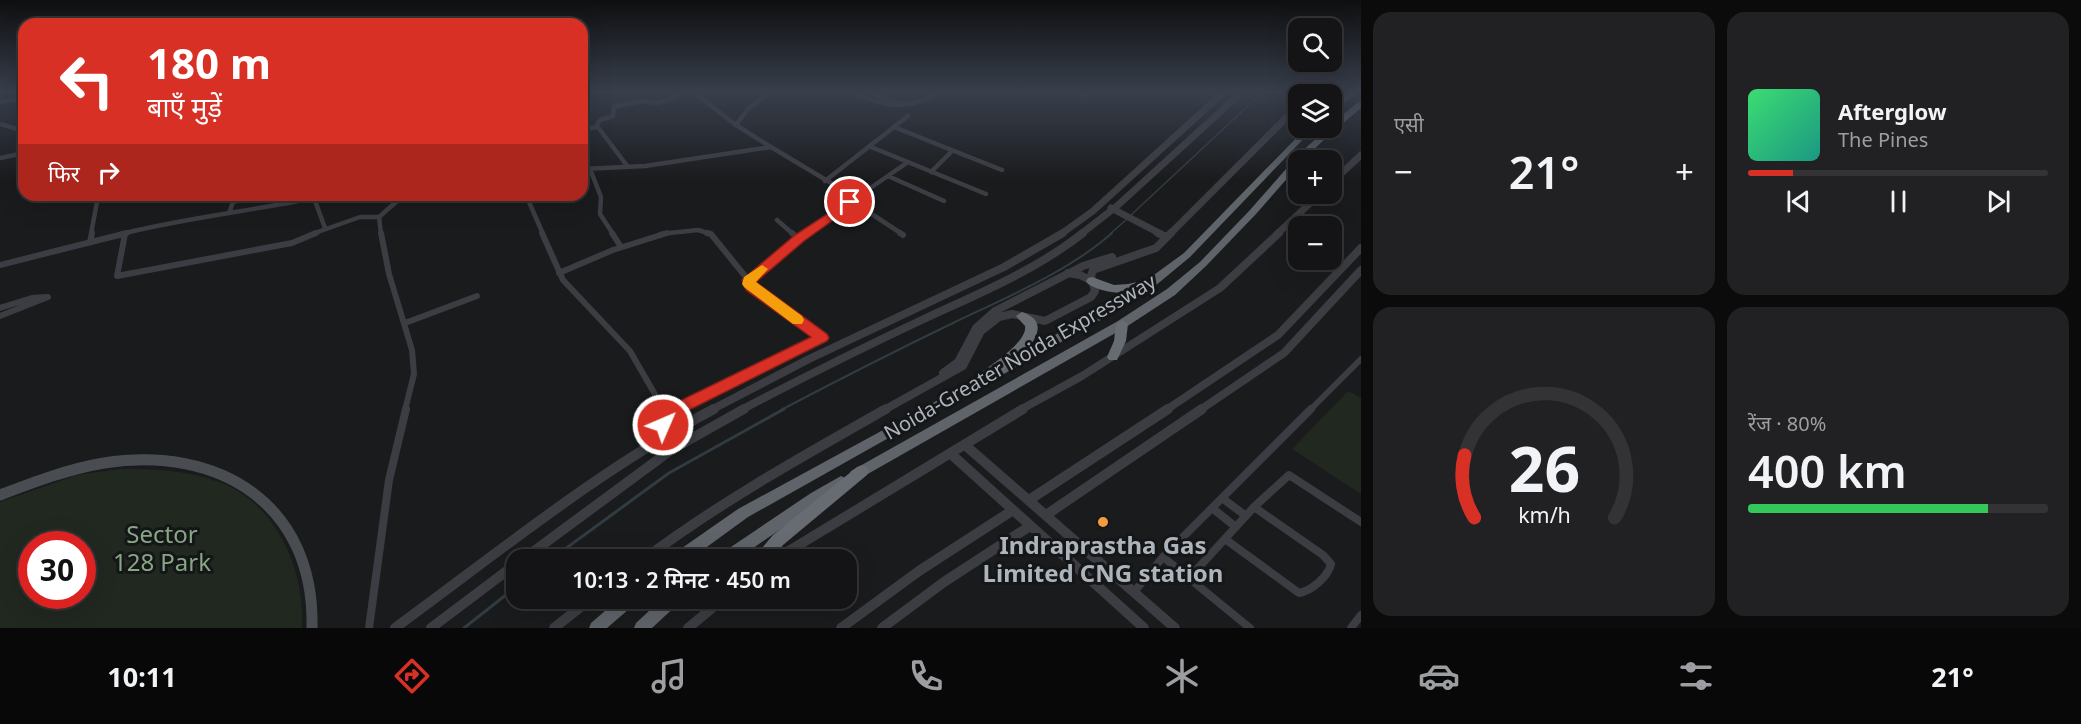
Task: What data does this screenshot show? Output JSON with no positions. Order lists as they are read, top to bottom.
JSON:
{
  "streets": {
    "highway": ["Noida-Greater Noida Expressway"]
  },
  "parks": ["Sector 128 Park"],
  "places": ["Indraprastha Gas Limited CNG station"],
  "page": {
    "tile": [
      "एसी",
      ["रेंज · 80%", "400 km"]
    ],
    "map_buttons": ["+", "−"],
    "turn": ["180 m", "बाएँ मुड़ें"],
    "song": ["Afterglow", "The Pines"],
    "then": "फिर",
    "heat": ["−", "21°", "+"],
    "limit": "30",
    "trip": "10:13 · 2 मिनट · 450 m",
    "tabs": ["10:11", "21°"],
    "gauge": ["26", "km/h"]
  }
}
